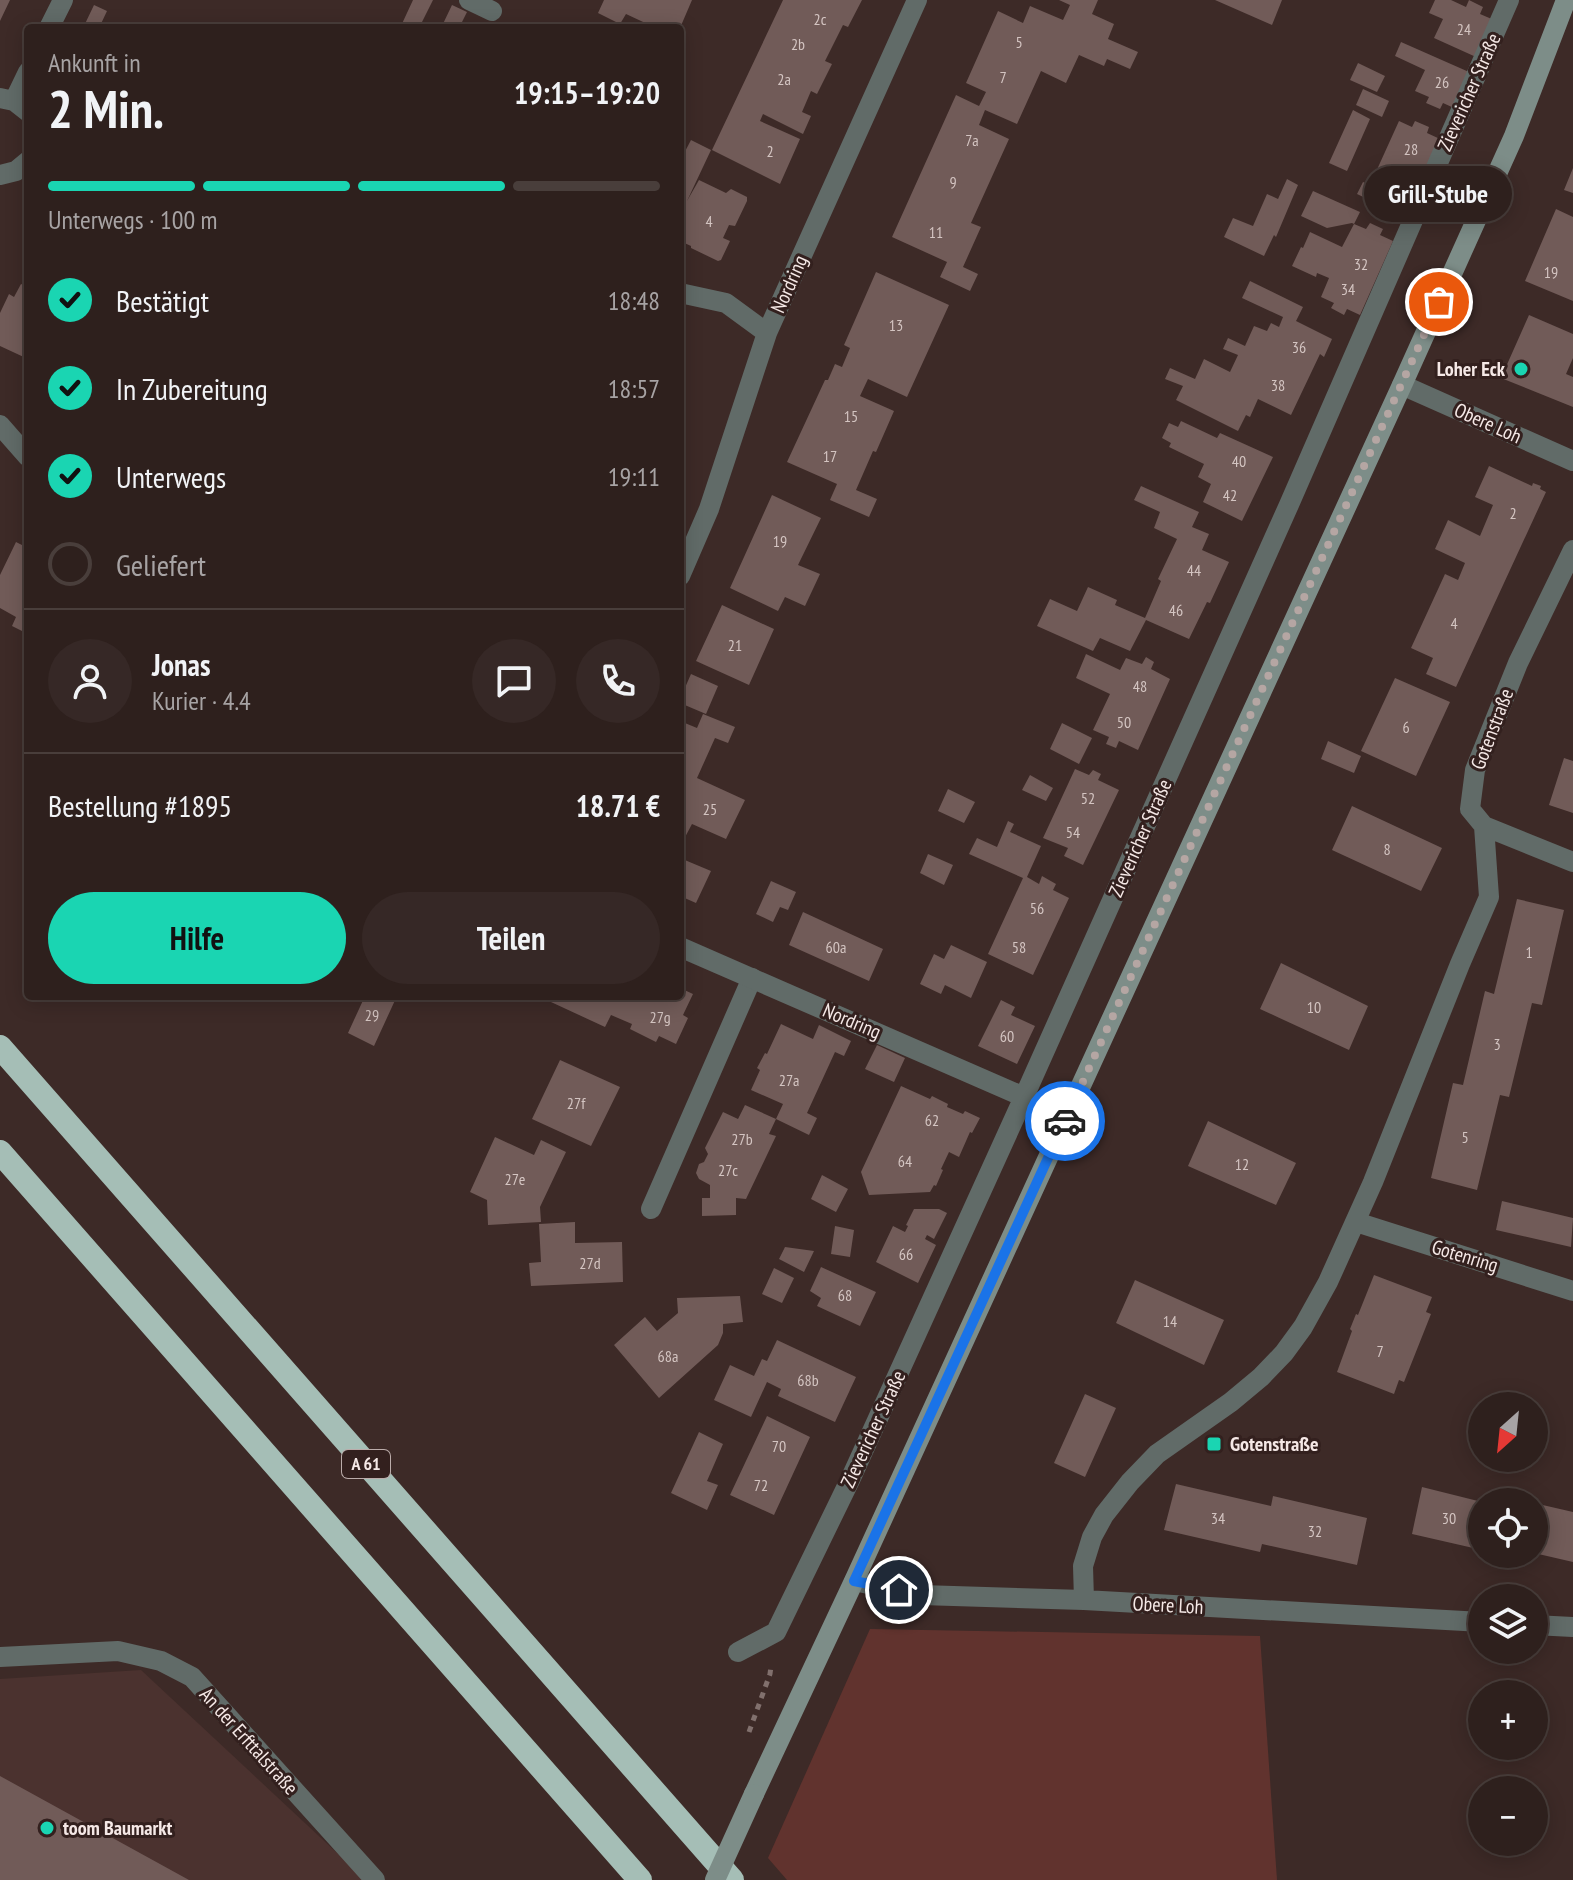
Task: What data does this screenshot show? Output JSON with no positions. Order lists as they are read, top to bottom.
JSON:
{
  "streets": {
    "highway": ["A 61"],
    "street": [
      "Zievericher Straße",
      "Nordring",
      "Obere Loh",
      "Gotenstraße",
      "Gotenring",
      "An der Erfttalstraße"
    ]
  },
  "crossings": [
    ["Zievericher Straße", "Nordring"],
    ["Obere Loh", "Gotenstraße"],
    ["Gotenstraße", "Gotenring"]
  ],
  "places": {
    "other": ["Grill-Stube", "Loher Eck", "toom Baumarkt"],
    "transit": ["Gotenstraße"]
  },
  "house_numbers": [
    "2c",
    "24",
    "5",
    "2b",
    "7",
    "2a",
    "26",
    "7a",
    "28",
    "2",
    "9",
    "4",
    "11",
    "32",
    "19",
    "34",
    "13",
    "36",
    "38",
    "15",
    "17",
    "40",
    "42",
    "2",
    "19",
    "44",
    "46",
    "4",
    "21",
    "48",
    "50",
    "6",
    "52",
    "25",
    "54",
    "8",
    "56",
    "60a",
    "58",
    "1",
    "10",
    "29",
    "27g",
    "60",
    "3",
    "27a",
    "27f",
    "62",
    "5",
    "27b",
    "64",
    "12",
    "27c",
    "27e",
    "66",
    "27d",
    "68",
    "14",
    "7",
    "68a",
    "68b",
    "70",
    "72",
    "34",
    "30",
    "32"
  ],
  "north": "bottom left",
  "page": {
    "heading": ["2 Min.", "Ankunft in", "19:15–19:20"],
    "panel": [
      "Jonas",
      "Kurier · 4.4",
      "Bestellung #1895",
      "18.71 €"
    ],
    "bar": "Unterwegs · 100 m",
    "bubble": "Grill-Stube",
    "list": [
      ["Bestätigt", "18:48"],
      ["In Zubereitung", "18:57"],
      ["Unterwegs", "19:11"],
      "Geliefert"
    ],
    "buttons": ["Hilfe", "Teilen"],
    "map_buttons": ["+", "−"]
  }
}
